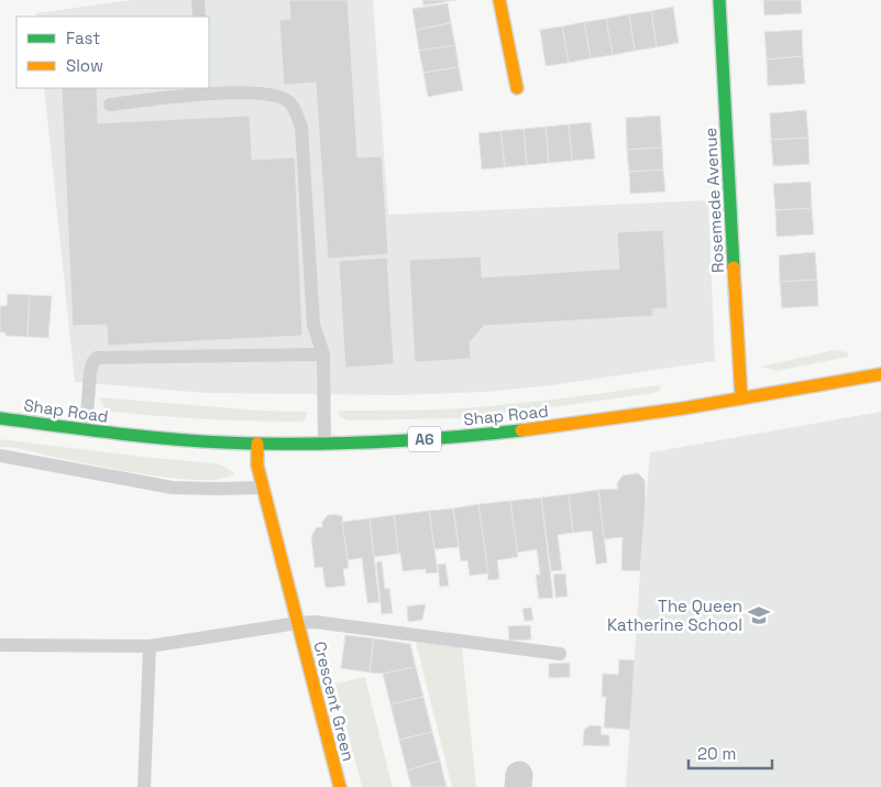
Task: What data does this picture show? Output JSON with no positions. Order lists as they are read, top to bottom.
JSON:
{
  "streets": {
    "main road": [
      "Rosemede Avenue",
      "Shap Road",
      "A6",
      "Crescent Green"
    ]
  },
  "crossings": [
    ["Rosemede Avenue", "Shap Road"],
    ["Shap Road", "Crescent Green"]
  ],
  "places": {
    "school or university": ["The Queen Katherine School"]
  },
  "legend": ["Fast", "Slow"],
  "scale_bar": "20 m"
}
